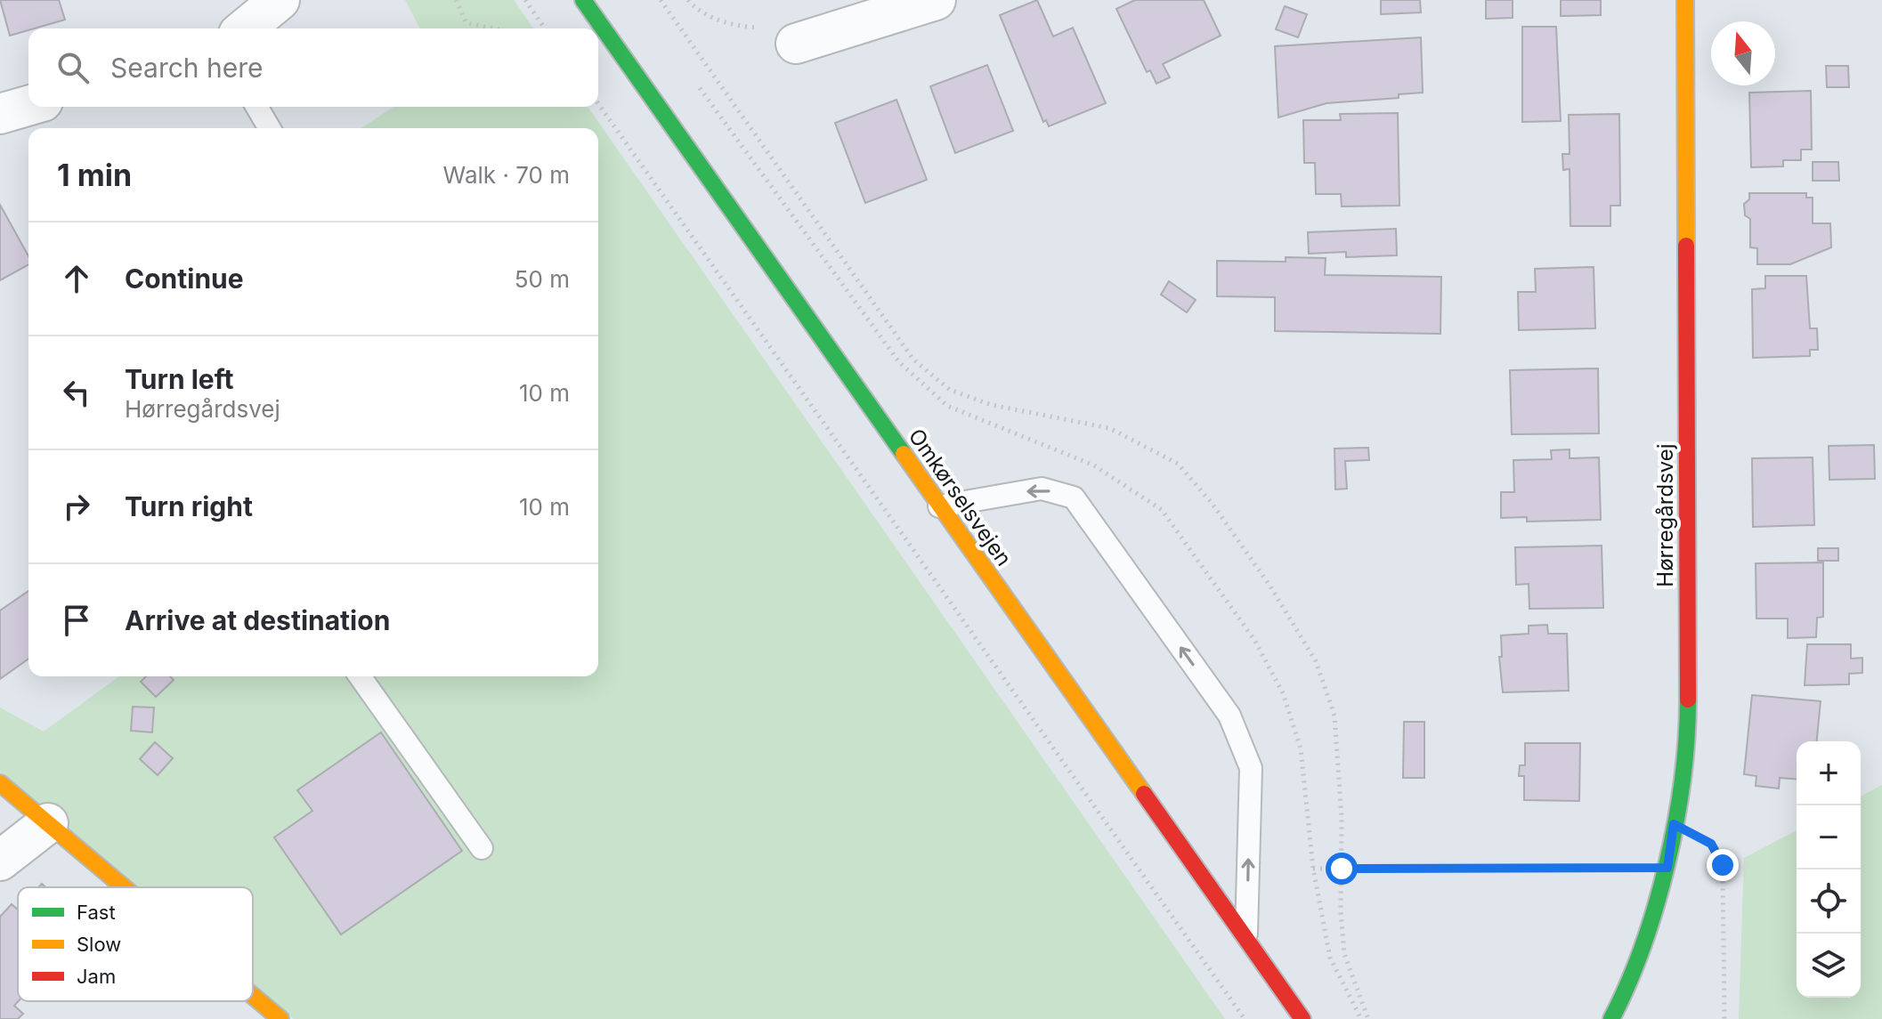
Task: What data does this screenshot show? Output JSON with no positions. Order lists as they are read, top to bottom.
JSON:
{
  "streets": {
    "street": ["Omkørselsvejen", "Hørregårdsvej"]
  },
  "legend": ["Fast", "Slow", "Jam"],
  "north": "top",
  "page": {
    "search": "Search here",
    "heading": ["1 min", "Walk · 70 m"],
    "list": [
      ["Continue", "50 m"],
      ["Turn left", "Hørregårdsvej", "10 m"],
      ["Turn right", "10 m"],
      "Arrive at destination"
    ],
    "map_buttons": ["+", "−"]
  }
}
